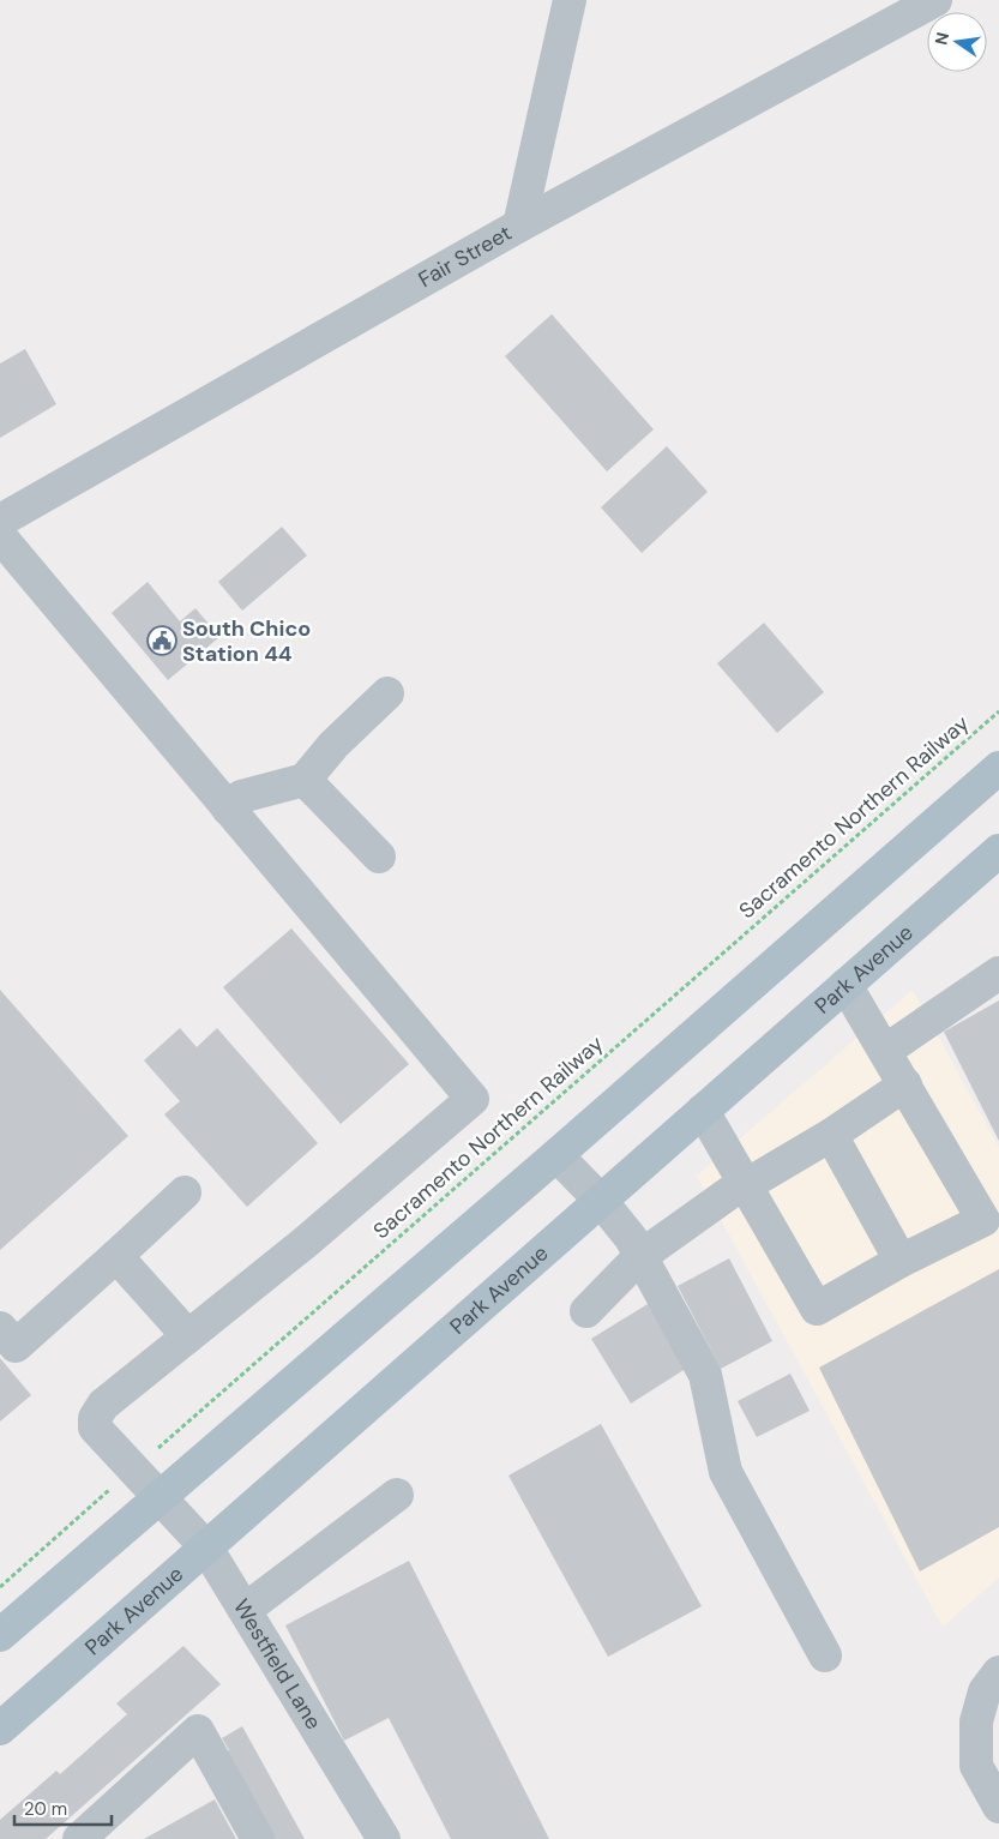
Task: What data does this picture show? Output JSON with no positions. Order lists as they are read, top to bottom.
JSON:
{
  "streets": {
    "main road": ["Park Avenue"],
    "street": ["Fair Street", "Westfield Lane"],
    "path": ["Sacramento Northern Railway"]
  },
  "crossings": [
    ["Sacramento Northern Railway", "Westfield Lane"],
    ["Park Avenue", "Westfield Lane"]
  ],
  "places": {
    "public building": ["South Chico Station 44"]
  },
  "scale_bar": "20 m",
  "north": "left"
}
